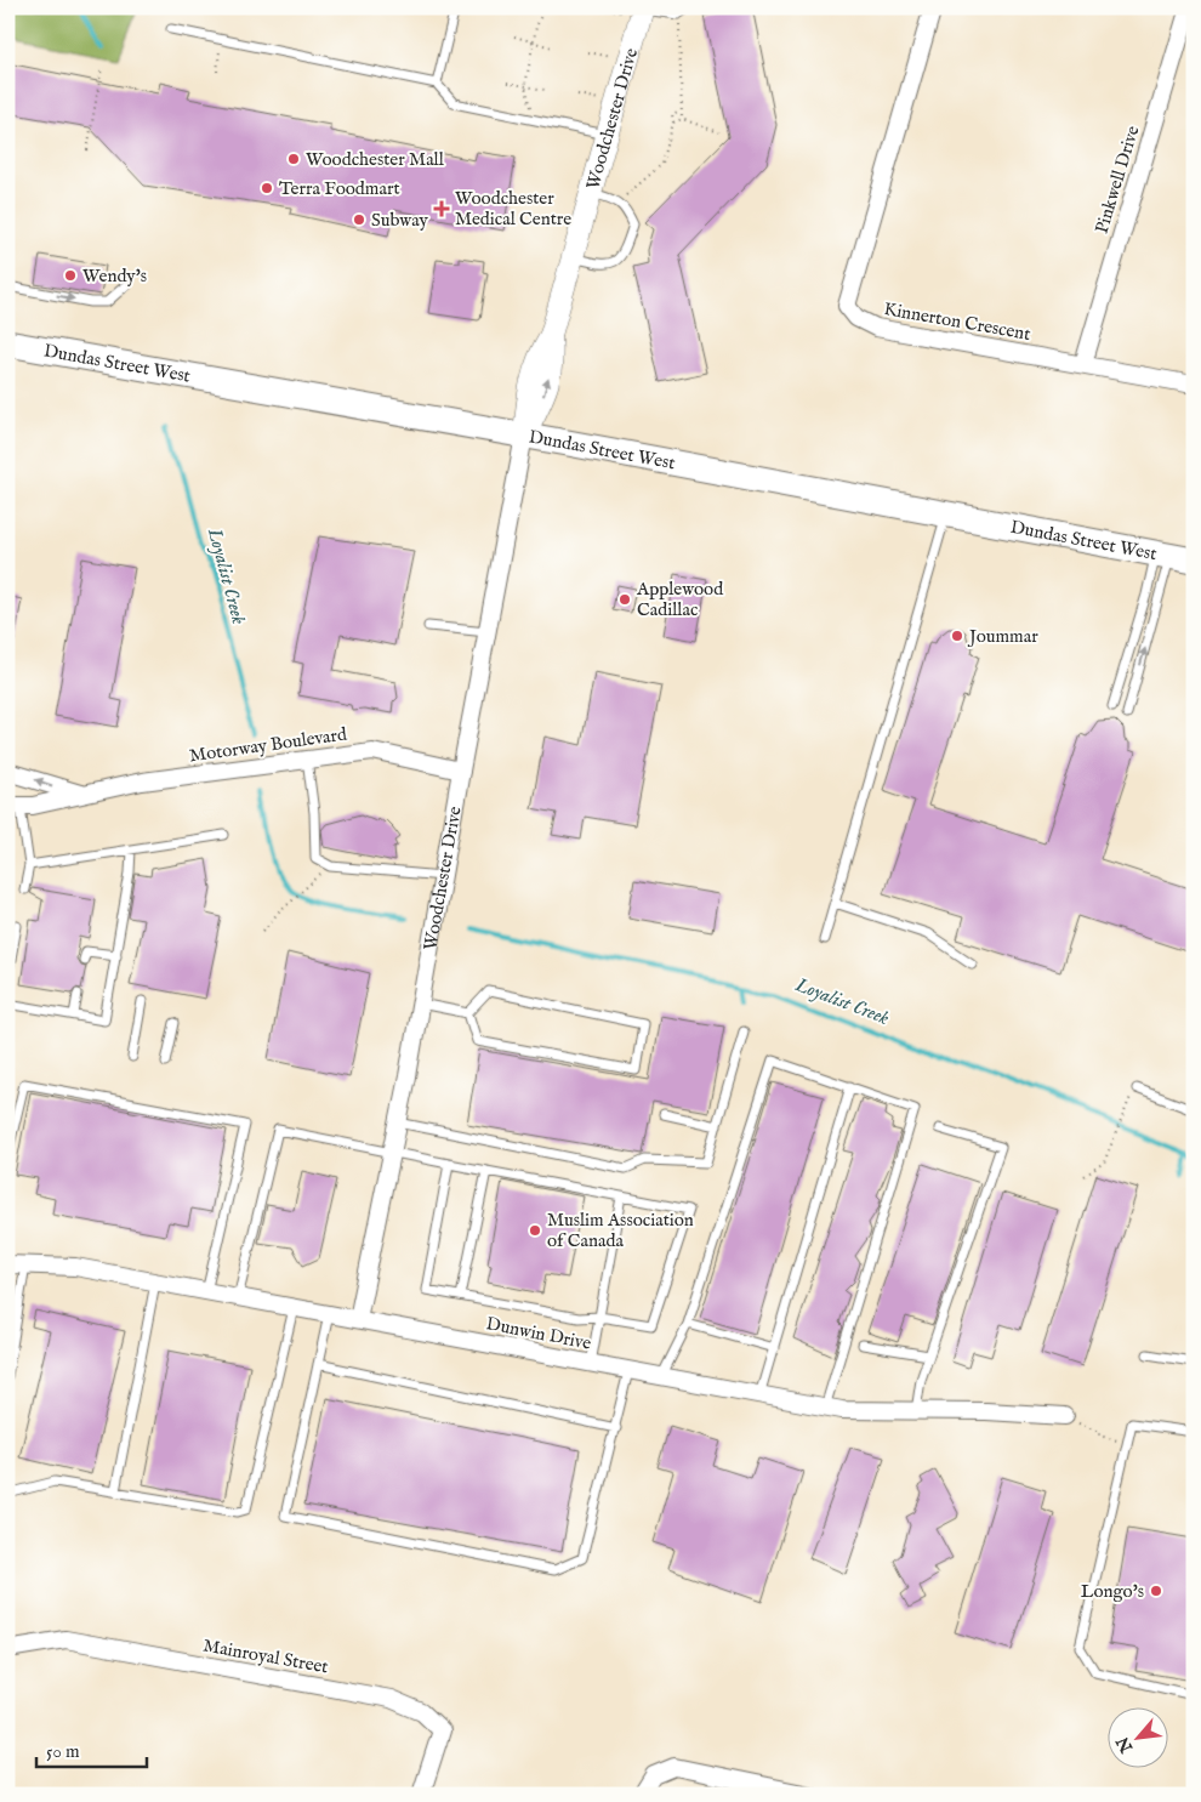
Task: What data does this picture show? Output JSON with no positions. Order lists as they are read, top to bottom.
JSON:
{
  "streets": {
    "main road": ["Dundas Street West"],
    "street": [
      "Woodchester Drive",
      "Pinkwell Drive",
      "Kinnerton Crescent",
      "Motorway Boulevard",
      "Dunwin Drive",
      "Mainroyal Street"
    ]
  },
  "crossings": [
    ["Woodchester Drive", "Dundas Street West"],
    ["Woodchester Drive", "Motorway Boulevard"],
    ["Woodchester Drive", "Dunwin Drive"],
    ["Pinkwell Drive", "Kinnerton Crescent"]
  ],
  "water": ["Loyalist Creek"],
  "places": {
    "other": [
      "Woodchester Mall",
      "Terra Foodmart",
      "Subway",
      "Wendy's",
      "Applewood Cadillac",
      "Joummar",
      "Muslim Association of Canada",
      "Longo's"
    ],
    "health": ["Woodchester Medical Centre"]
  },
  "scale_bar": "50 m",
  "north": "bottom left"
}
